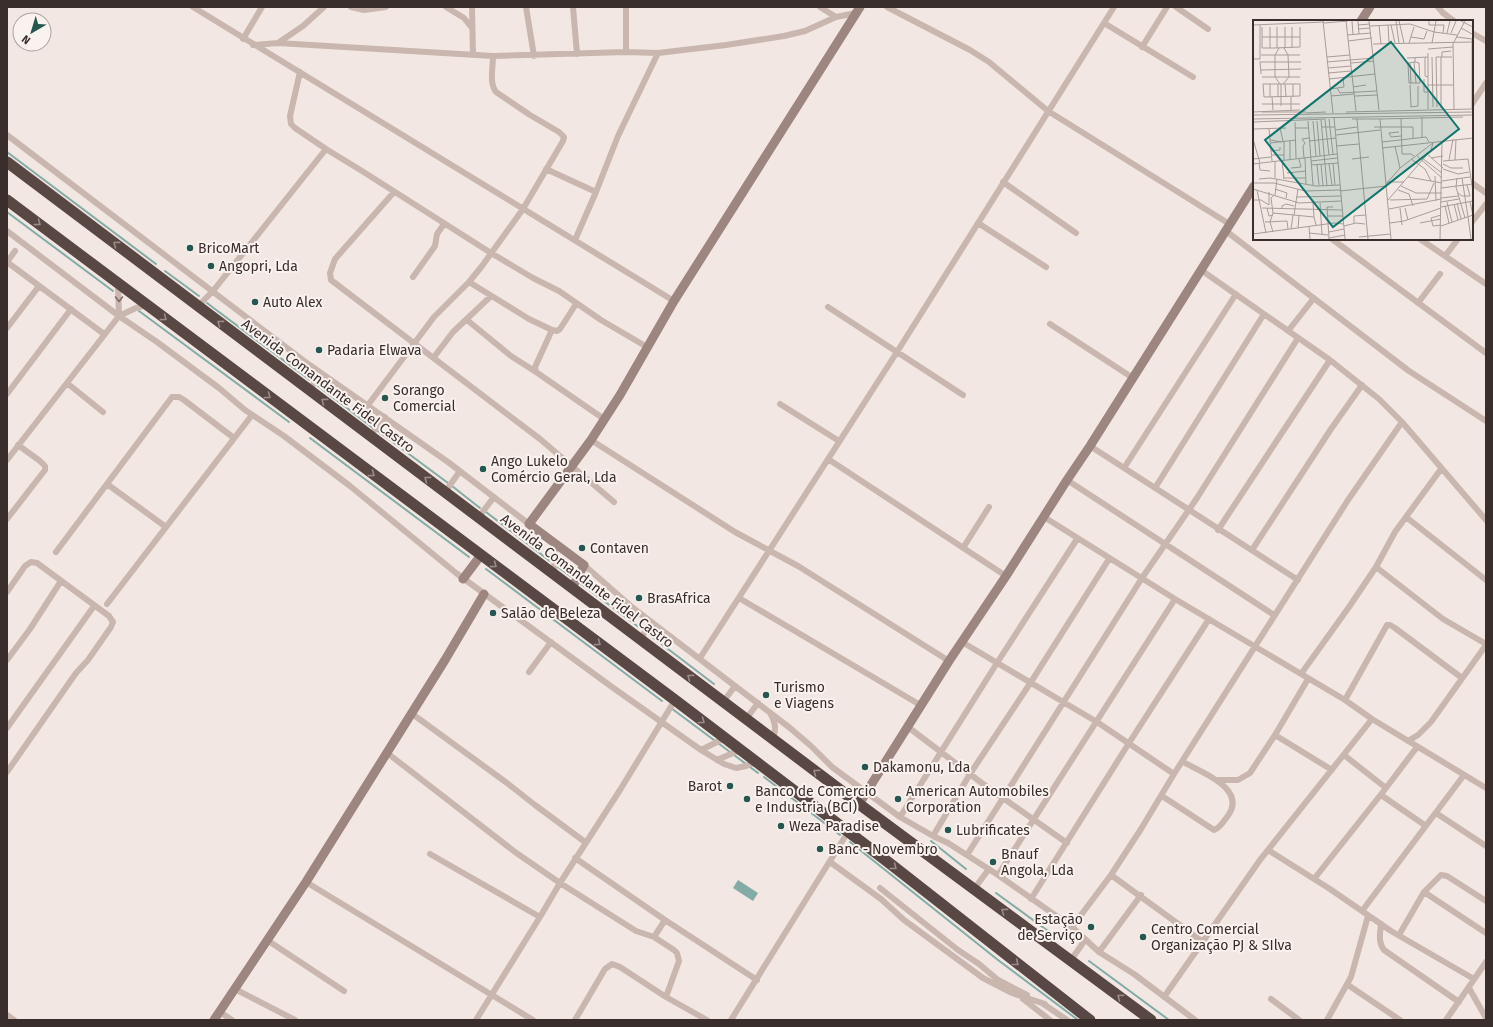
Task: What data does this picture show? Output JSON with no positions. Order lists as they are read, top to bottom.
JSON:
{
  "streets": {
    "highway": ["Avenida Comandante Fidel Castro"]
  },
  "places": [
    "BricoMart",
    "Angopri, Lda",
    "Auto Alex",
    "Padaria Elwava",
    "Sorango Comercial",
    "Ango Lukelo Comércio Geral, Lda",
    "Contaven",
    "BrasAfrica",
    "Salão de Beleza",
    "Turismo e Viagens",
    "Dakamonu, Lda",
    "Barot",
    "Banco de Comercio e Industria (BCI)",
    "American Automobiles Corporation",
    "Weza Paradise",
    "Lubrificates",
    "Banc - Novembro",
    "Bnauf Angola, Lda",
    "Estação de Serviço",
    "Centro Comercial Organização PJ & SIlva"
  ],
  "north": "bottom left"
}
